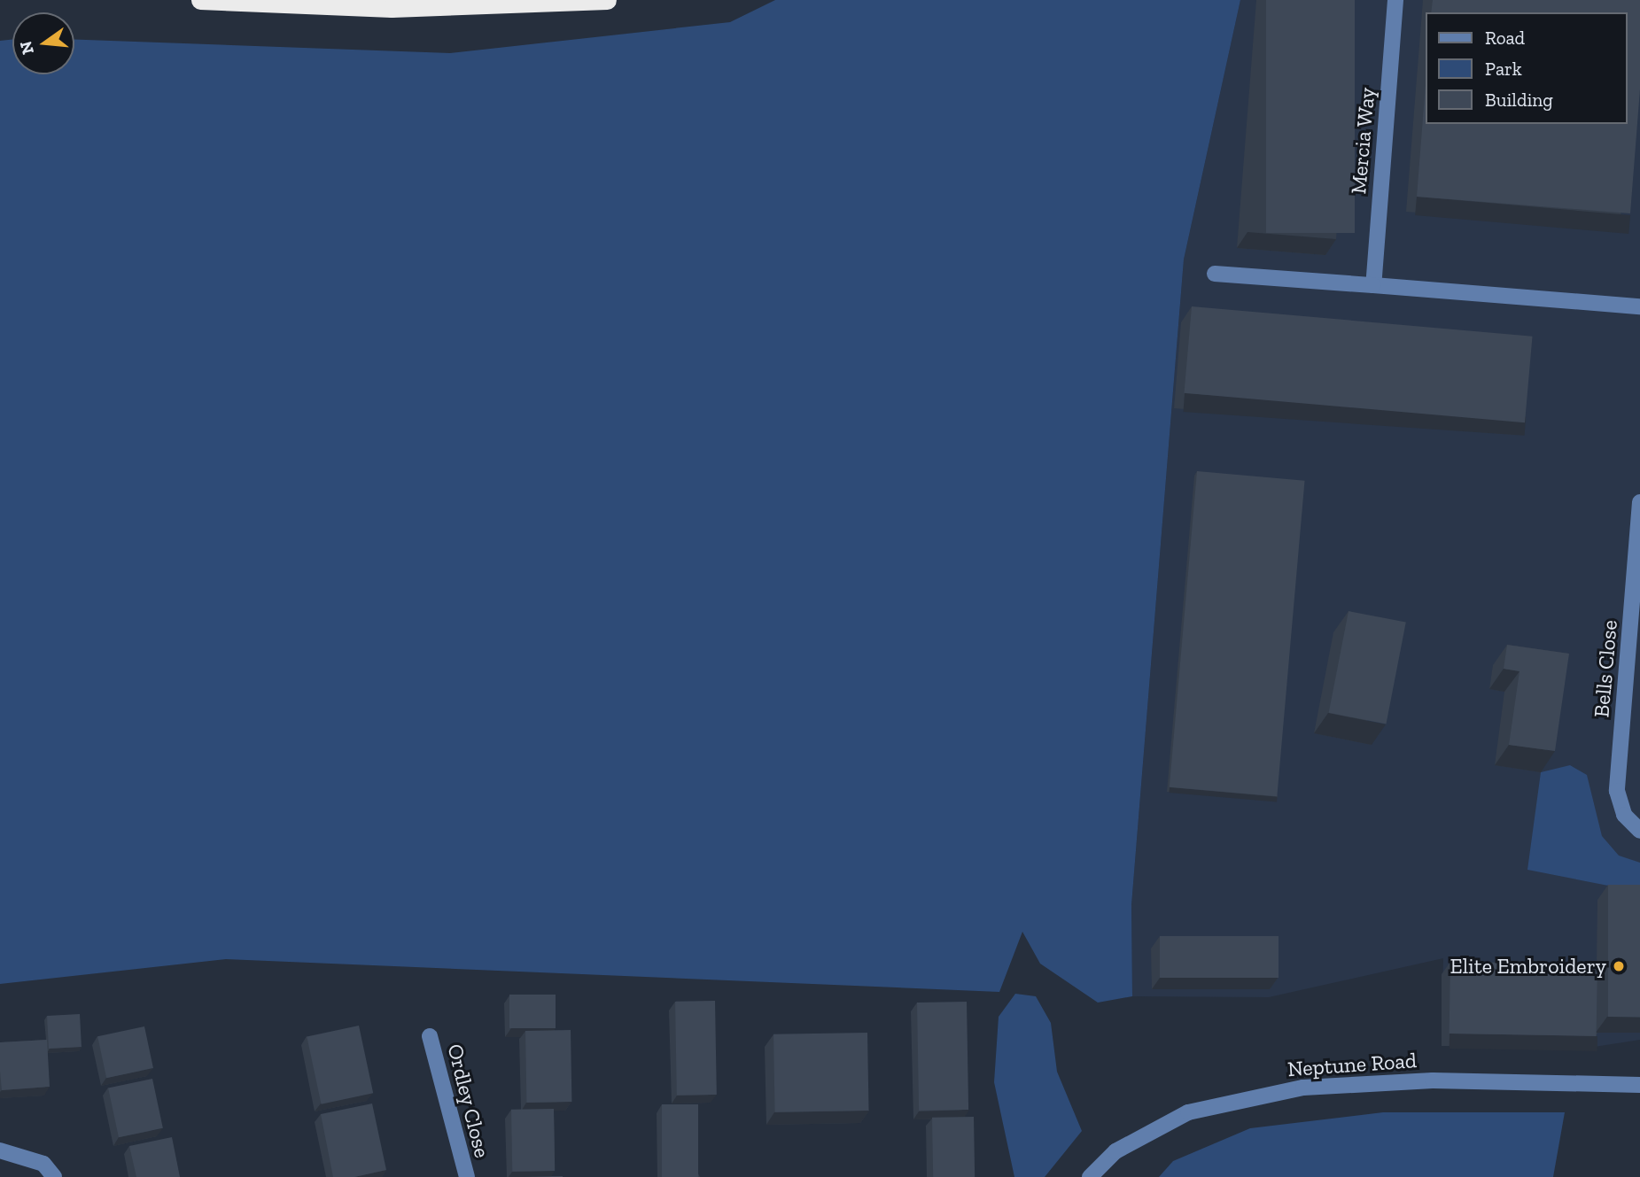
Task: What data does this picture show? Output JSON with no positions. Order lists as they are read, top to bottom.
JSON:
{
  "streets": {
    "street": [
      "Mercia Way",
      "Bells Close",
      "Neptune Road",
      "Ordley Close"
    ]
  },
  "places": ["Elite Embroidery"],
  "legend": ["Road", "Park", "Building"],
  "north": "left"
}
